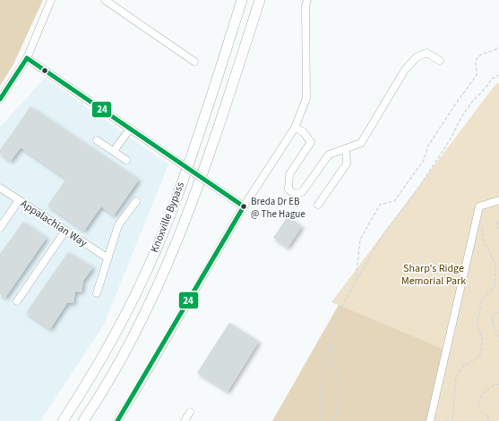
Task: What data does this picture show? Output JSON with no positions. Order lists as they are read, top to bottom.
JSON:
{
  "streets": {
    "highway": ["Knoxville Bypass"],
    "street": ["Appalachian Way"]
  },
  "parks": ["Sharp's Ridge Memorial Park"],
  "places": ["Breda Dr EB @ The Hague"],
  "lines": ["transit line 24"]
}
